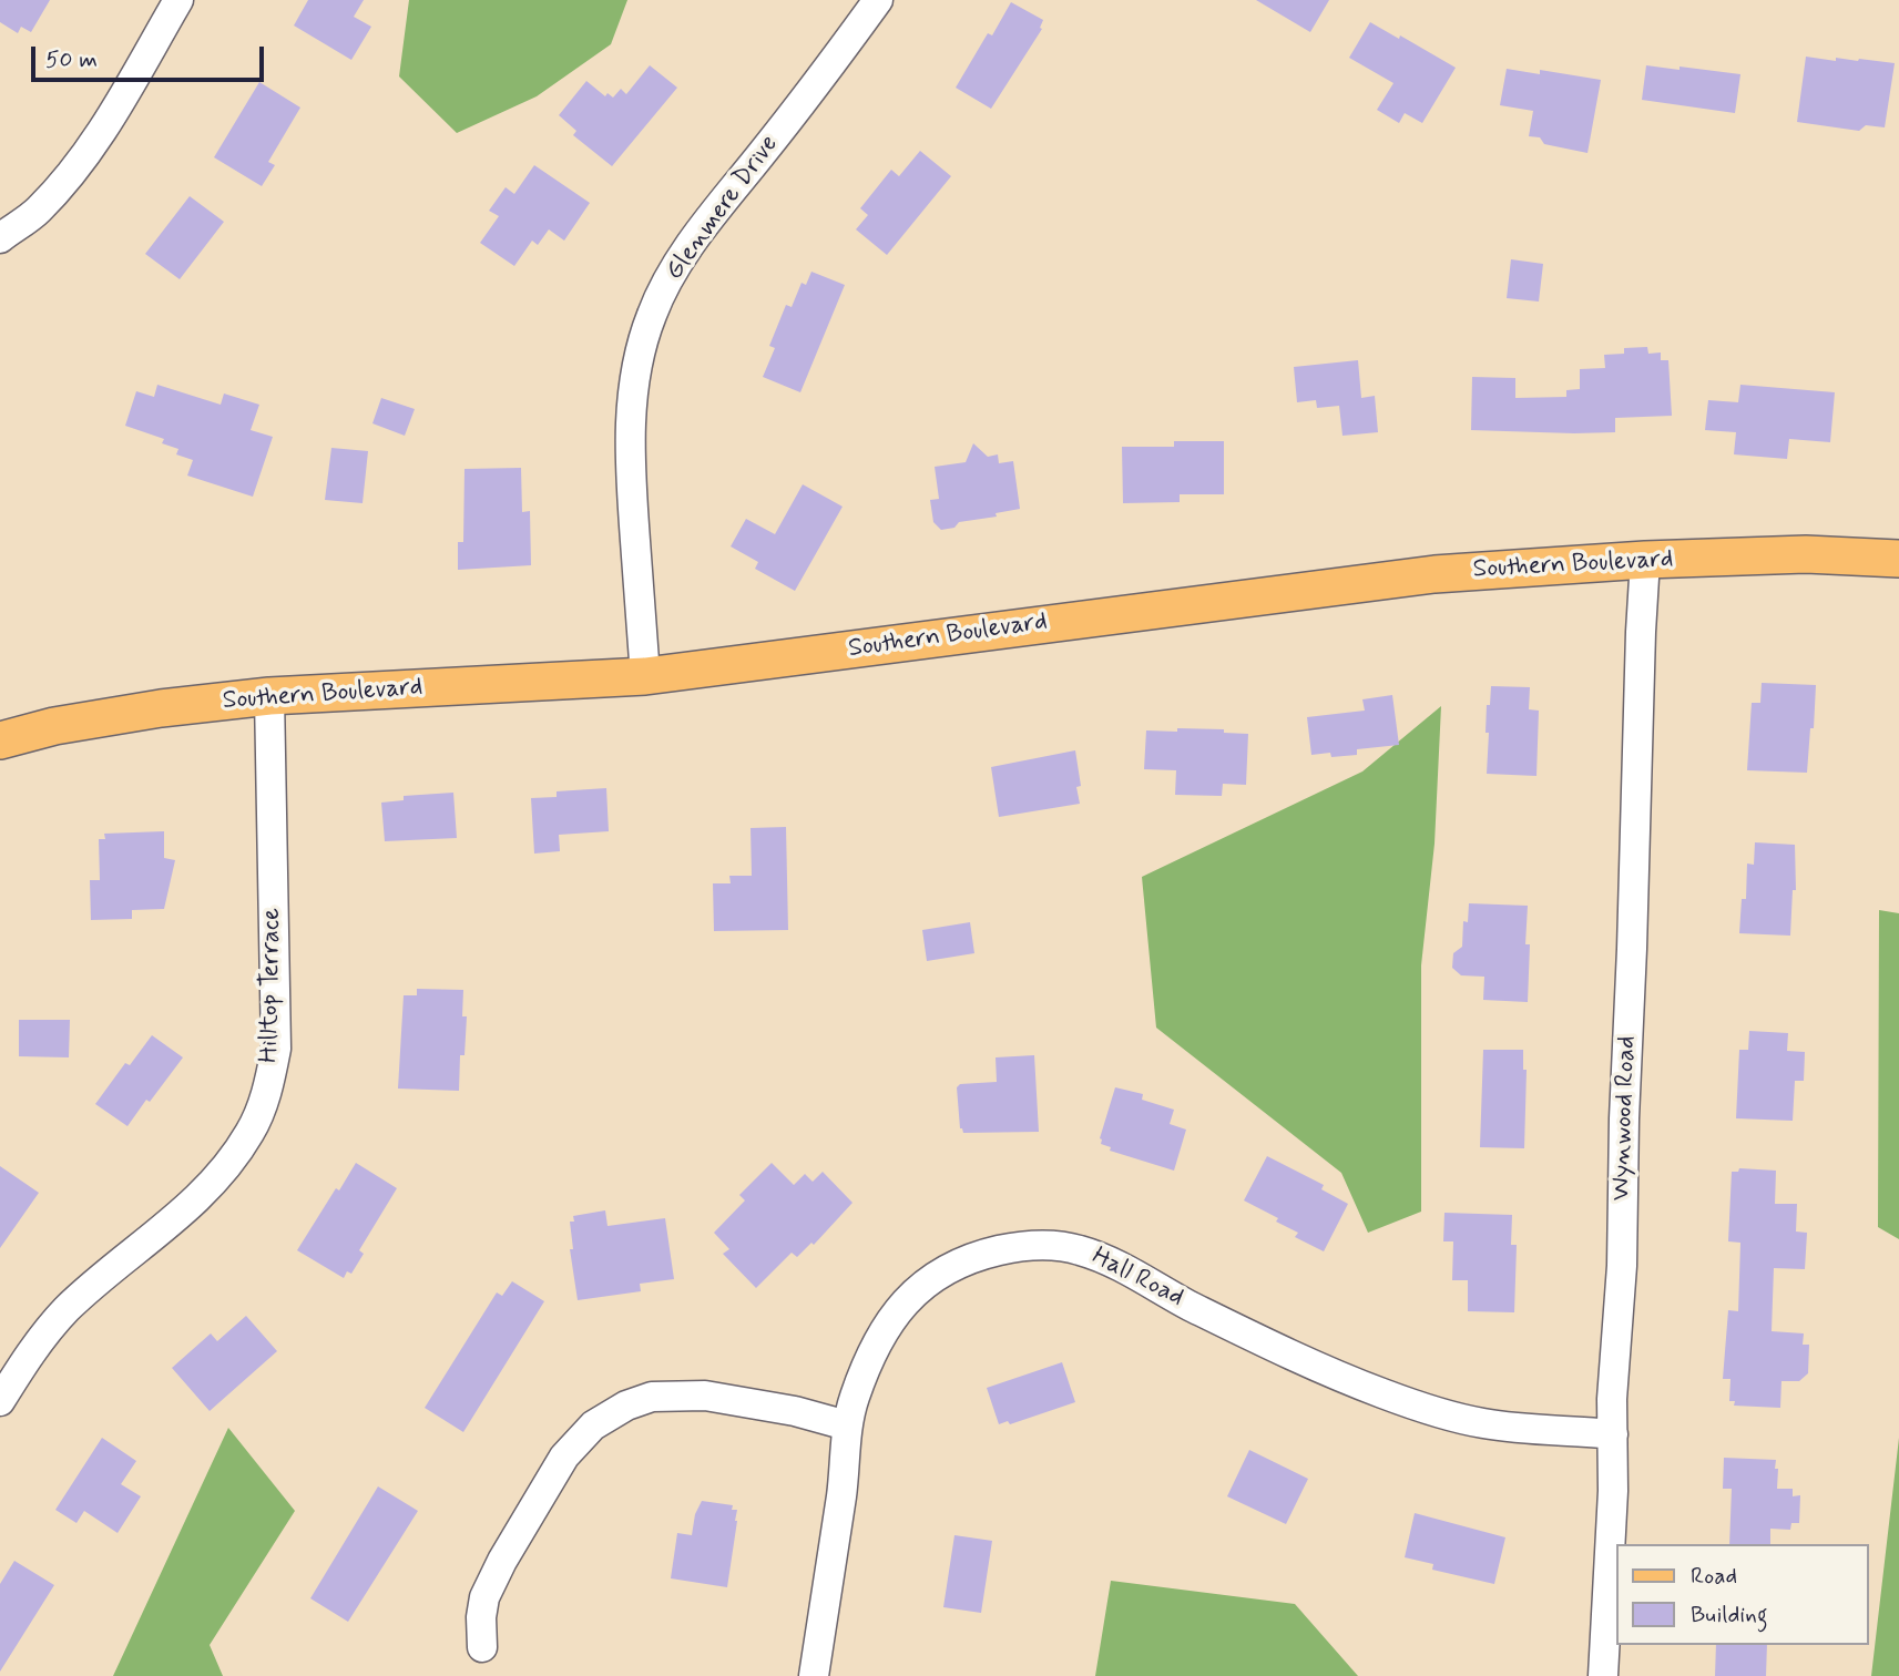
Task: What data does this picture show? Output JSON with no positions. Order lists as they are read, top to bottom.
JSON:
{
  "streets": {
    "main road": ["Southern Boulevard"],
    "street": [
      "Glenmere Drive",
      "Hilltop Terrace",
      "Wynwood Road",
      "Hall Road"
    ]
  },
  "crossings": [
    ["Glenmere Drive", "Southern Boulevard"],
    ["Southern Boulevard", "Hilltop Terrace"],
    ["Southern Boulevard", "Wynwood Road"],
    ["Wynwood Road", "Hall Road"]
  ],
  "legend": ["Road", "Building"],
  "scale_bar": "50 m"
}
